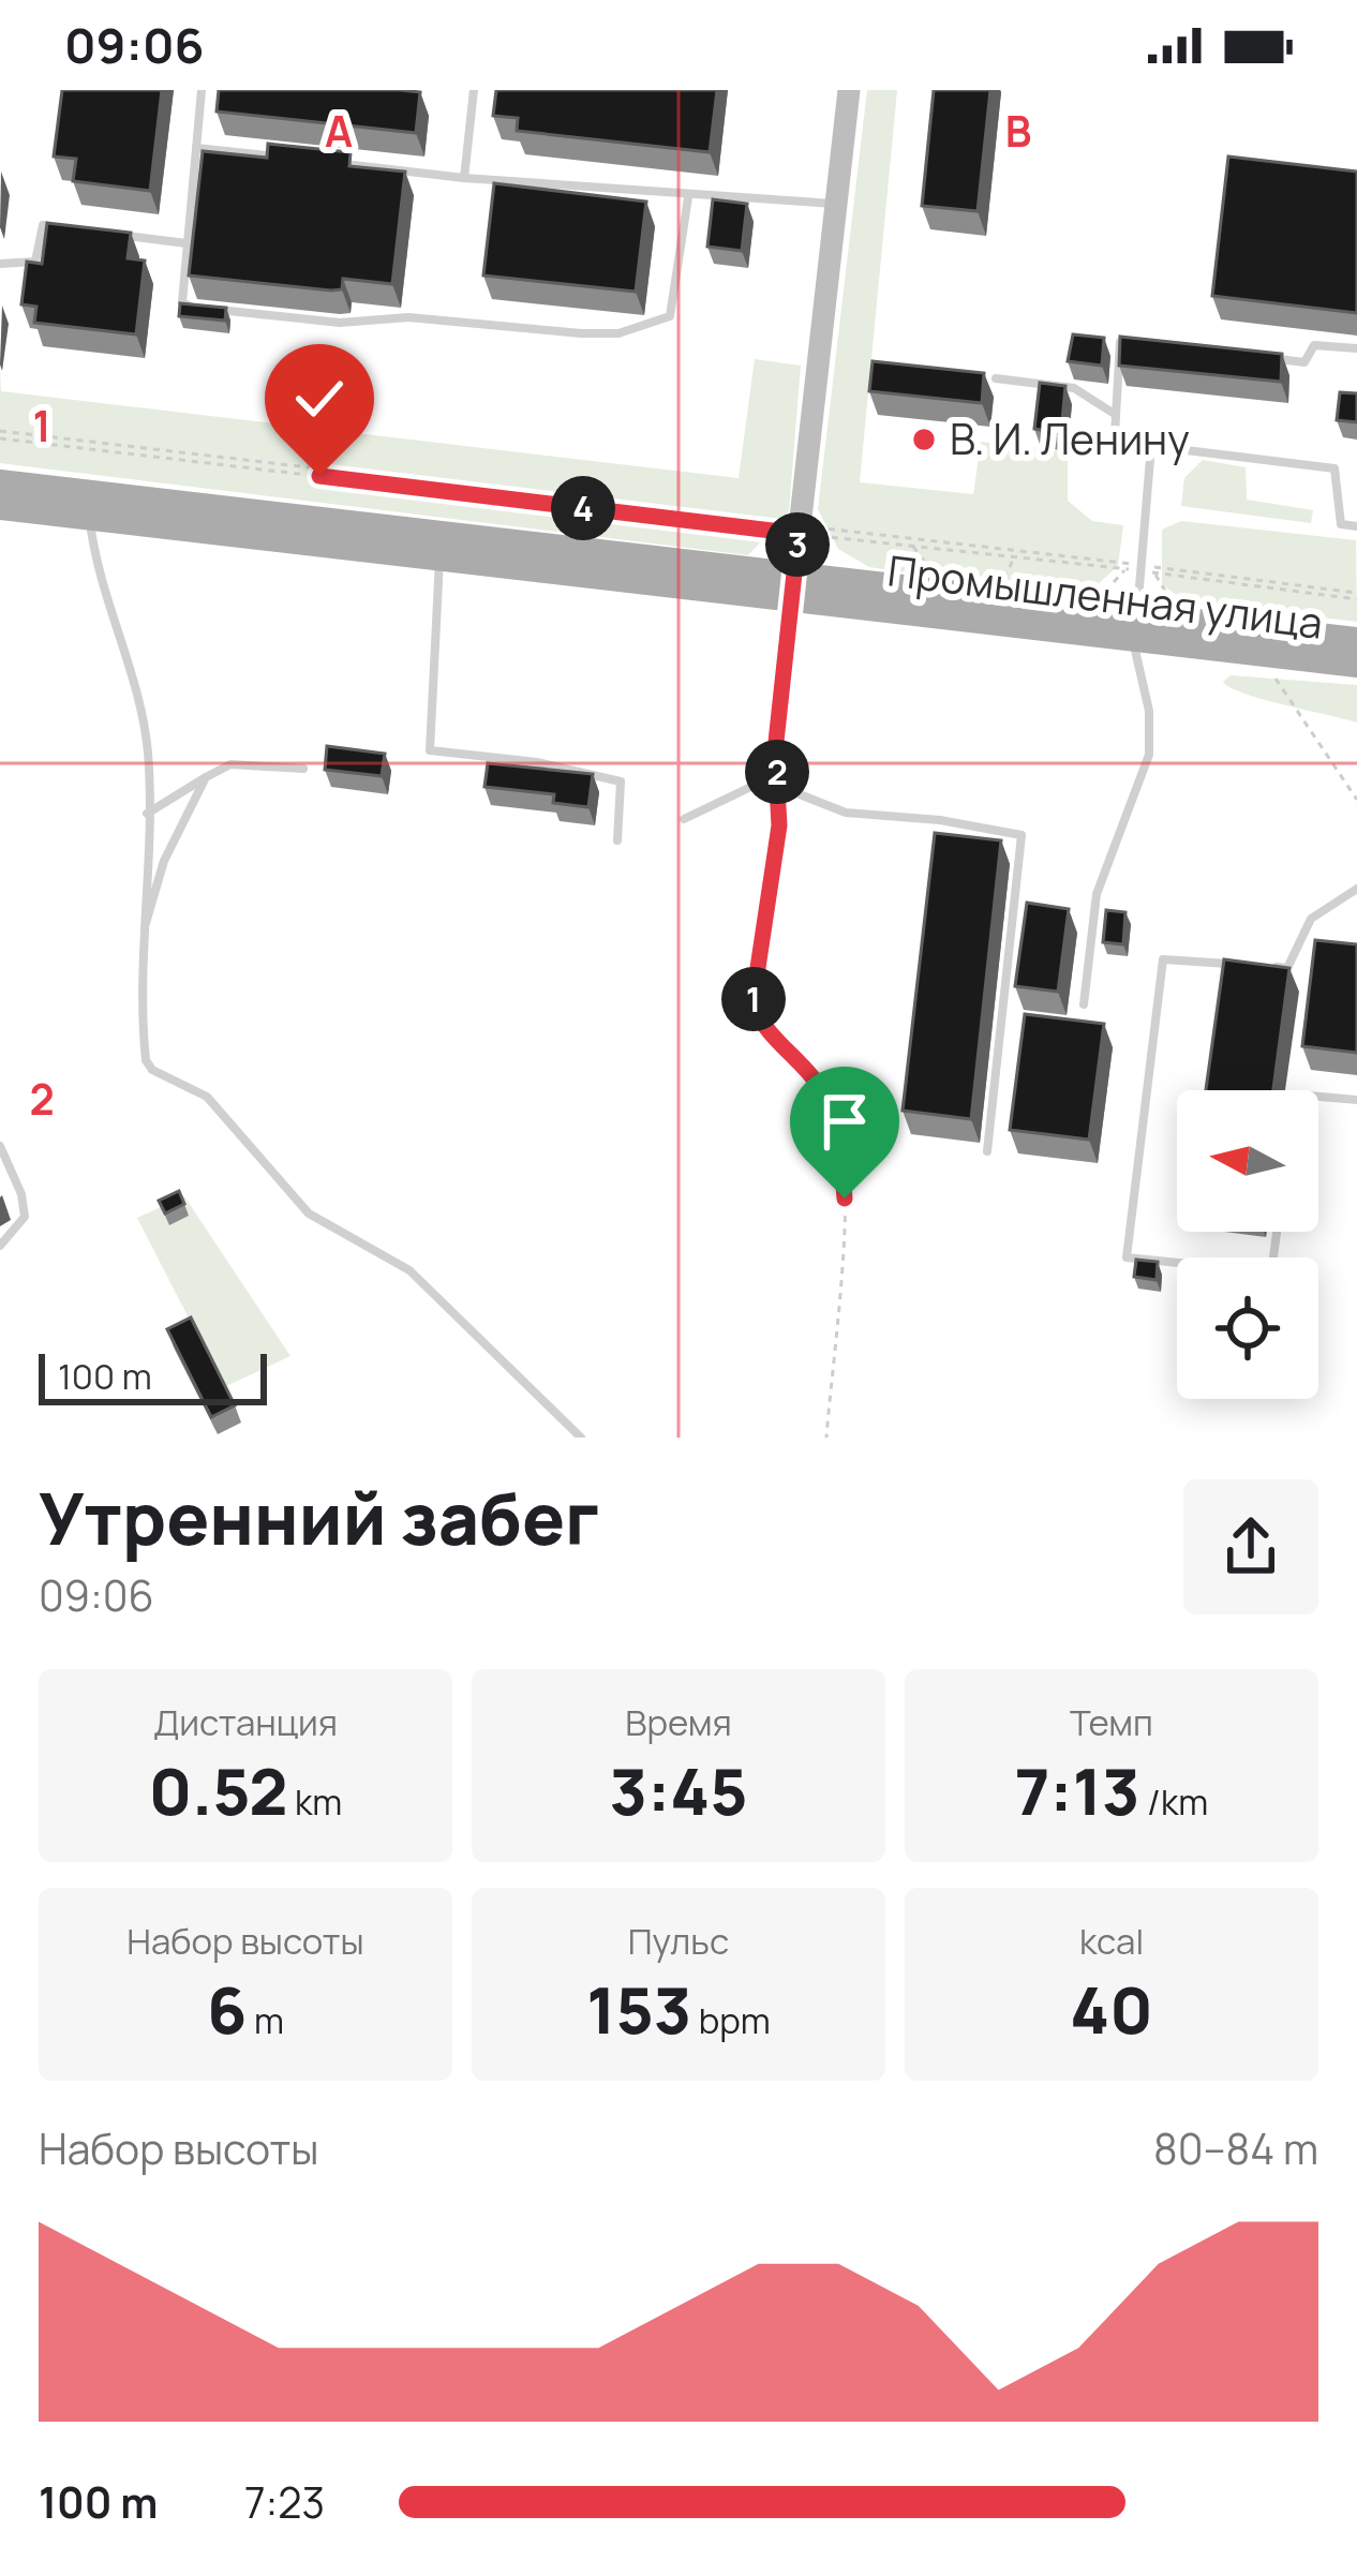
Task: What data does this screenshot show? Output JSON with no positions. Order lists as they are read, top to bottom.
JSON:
{
  "streets": {
    "main road": ["Промышленная улица"]
  },
  "places": ["В. И. Ленину"],
  "scale_bar": "100 m",
  "north": "left",
  "page": {
    "status": "09:06",
    "pins": [
      "4",
      "3",
      "2",
      "1"
    ],
    "scale": "100 m",
    "heading": ["Утренний забег", "09:06"],
    "stats": [
      ["Дистанция", "0.52 km"],
      ["Время", "3:45"],
      ["Темп", "7:13 /km"],
      ["Набор высоты", "6 m"],
      ["Пульс", "153 bpm"],
      ["kcal", "40"]
    ],
    "chart": ["Набор высоты", "80–84 m"],
    "list": [
      {
        "name": "100 m",
        "note": "7:23"
      }
    ]
  },
  "grid": {
    "columns": ["A", "B"],
    "rows": ["1", "2"]
  }
}
